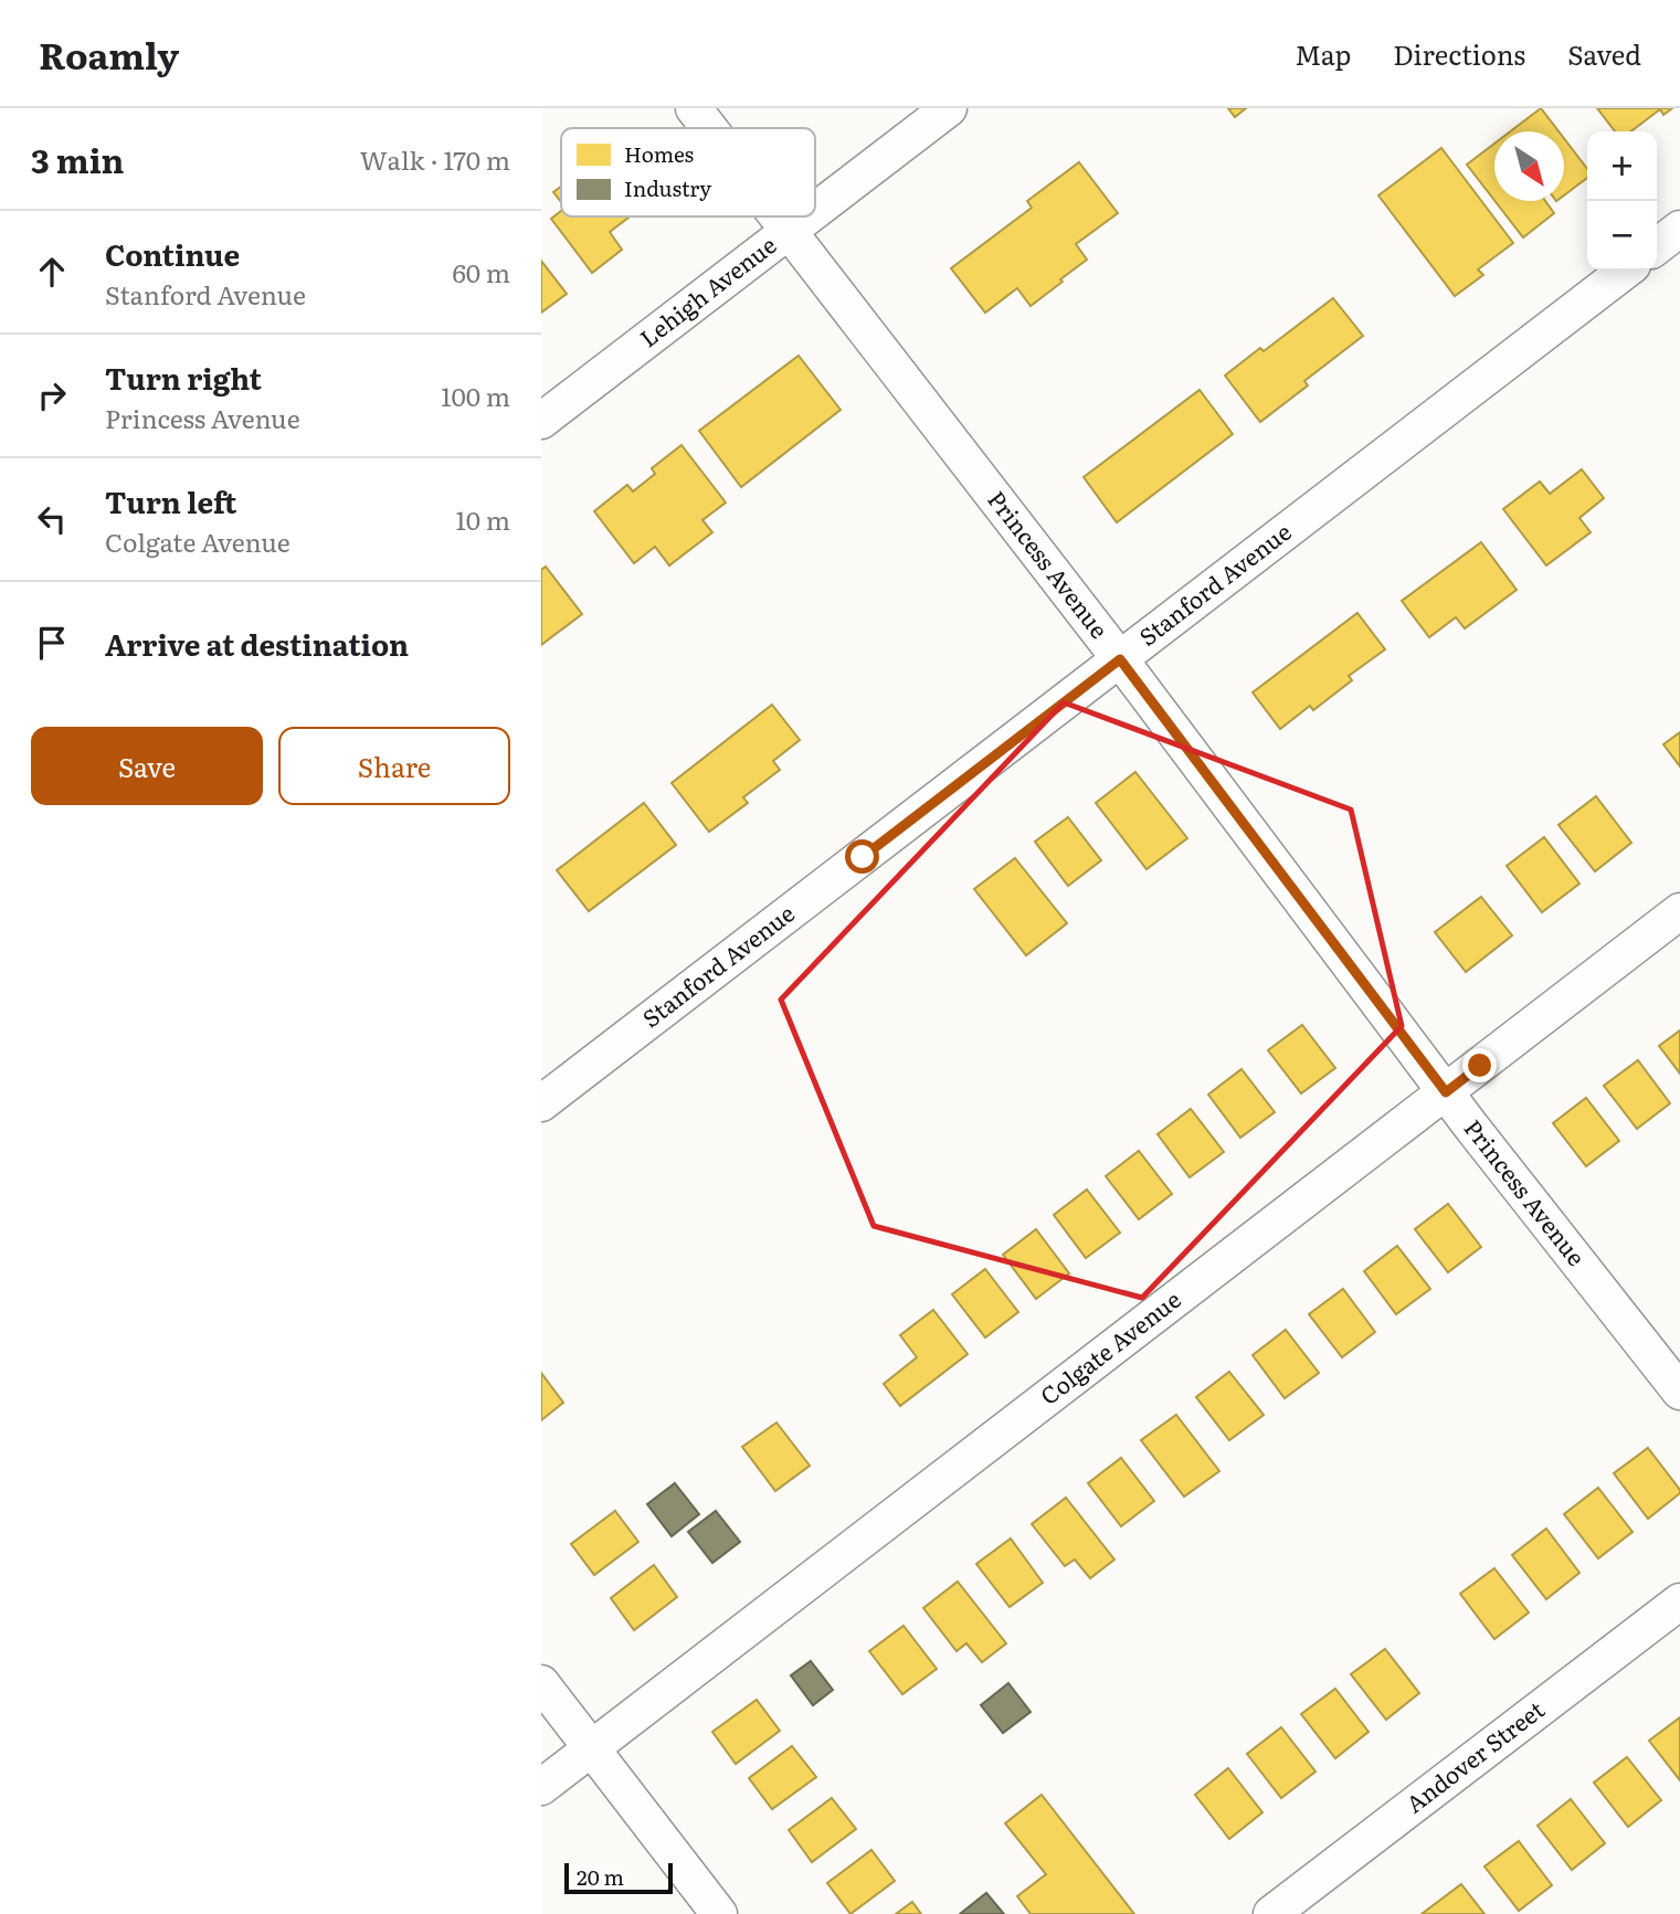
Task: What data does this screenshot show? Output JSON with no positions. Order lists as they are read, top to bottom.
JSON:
{
  "streets": {
    "street": [
      "Lehigh Avenue",
      "Princess Avenue",
      "Stanford Avenue",
      "Colgate Avenue",
      "Andover Street"
    ]
  },
  "crossings": [
    ["Lehigh Avenue", "Princess Avenue"],
    ["Princess Avenue", "Stanford Avenue"],
    ["Princess Avenue", "Colgate Avenue"]
  ],
  "legend": ["Homes", "Industry"],
  "scale_bar": "20 m",
  "north": "bottom right",
  "page": {
    "header": "Roamly",
    "nav": ["Map", "Directions", "Saved"],
    "heading": ["3 min", "Walk · 170 m"],
    "map_buttons": ["+", "−"],
    "list": [
      ["Continue", "Stanford Avenue", "60 m"],
      ["Turn right", "Princess Avenue", "100 m"],
      ["Turn left", "Colgate Avenue", "10 m"],
      "Arrive at destination"
    ],
    "buttons": ["Save", "Share"],
    "scale": "20 m"
  }
}
